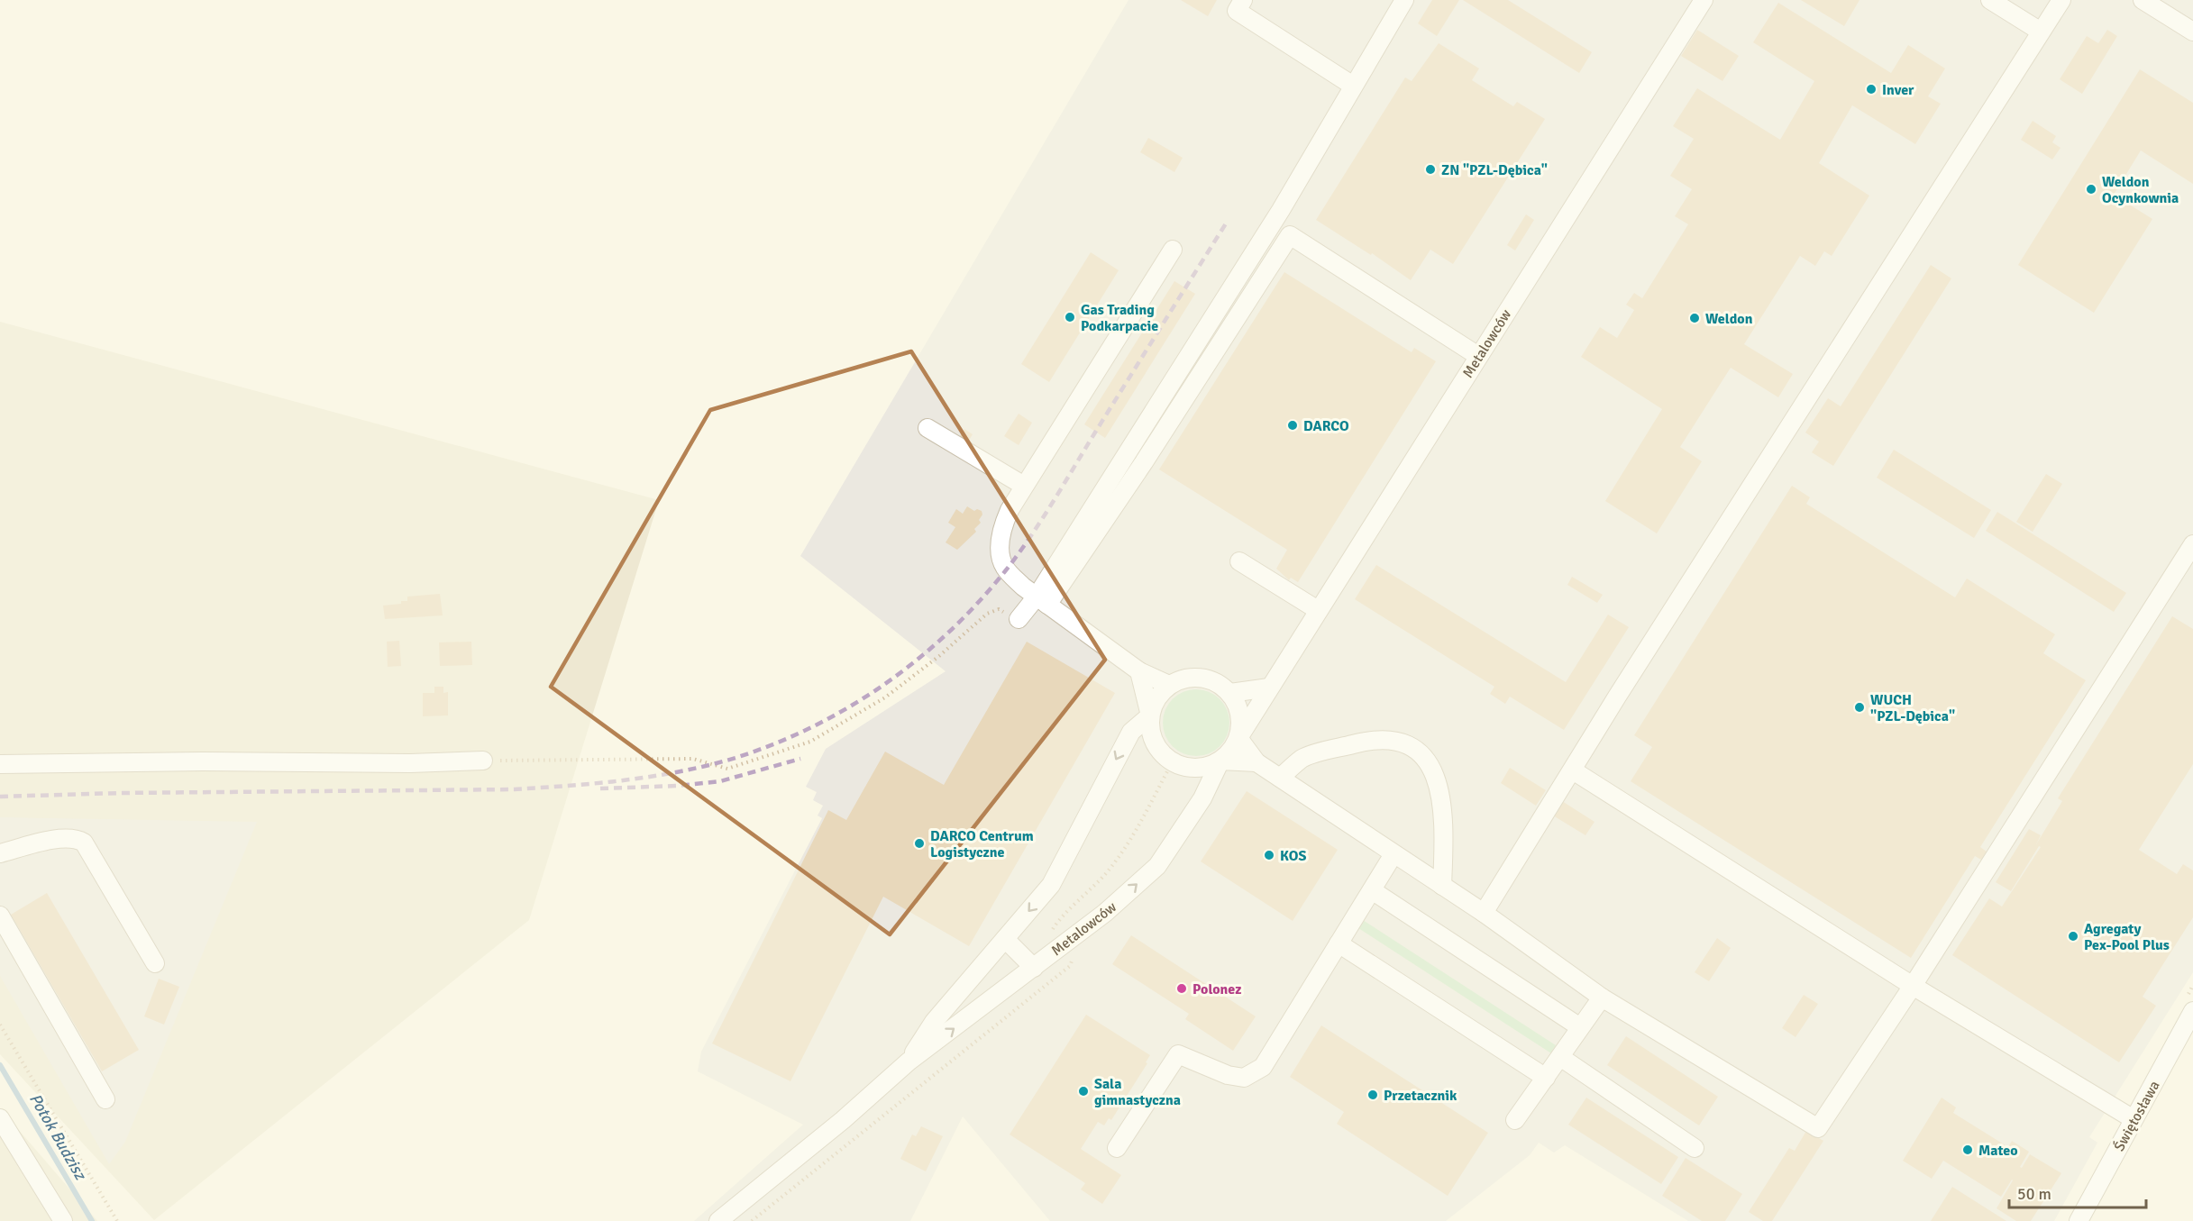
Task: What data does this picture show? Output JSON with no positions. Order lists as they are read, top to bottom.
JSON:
{
  "streets": {
    "street": ["Metalowców", "Świętosława"]
  },
  "water": ["Potok Budzisz"],
  "places": [
    "Inver",
    "ZN \"PZL-Dębica\"",
    "Weldon Ocynkownia",
    "Gas Trading Podkarpacie",
    "Weldon",
    "DARCO",
    "WUCH \"PZL-Dębica\"",
    "DARCO Centrum Logistyczne",
    "KOS",
    "Agregaty Pex-Pool Plus",
    "Polonez",
    "Sala gimnastyczna",
    "Przetacznik",
    "Mateo"
  ],
  "scale_bar": "50 m"
}
